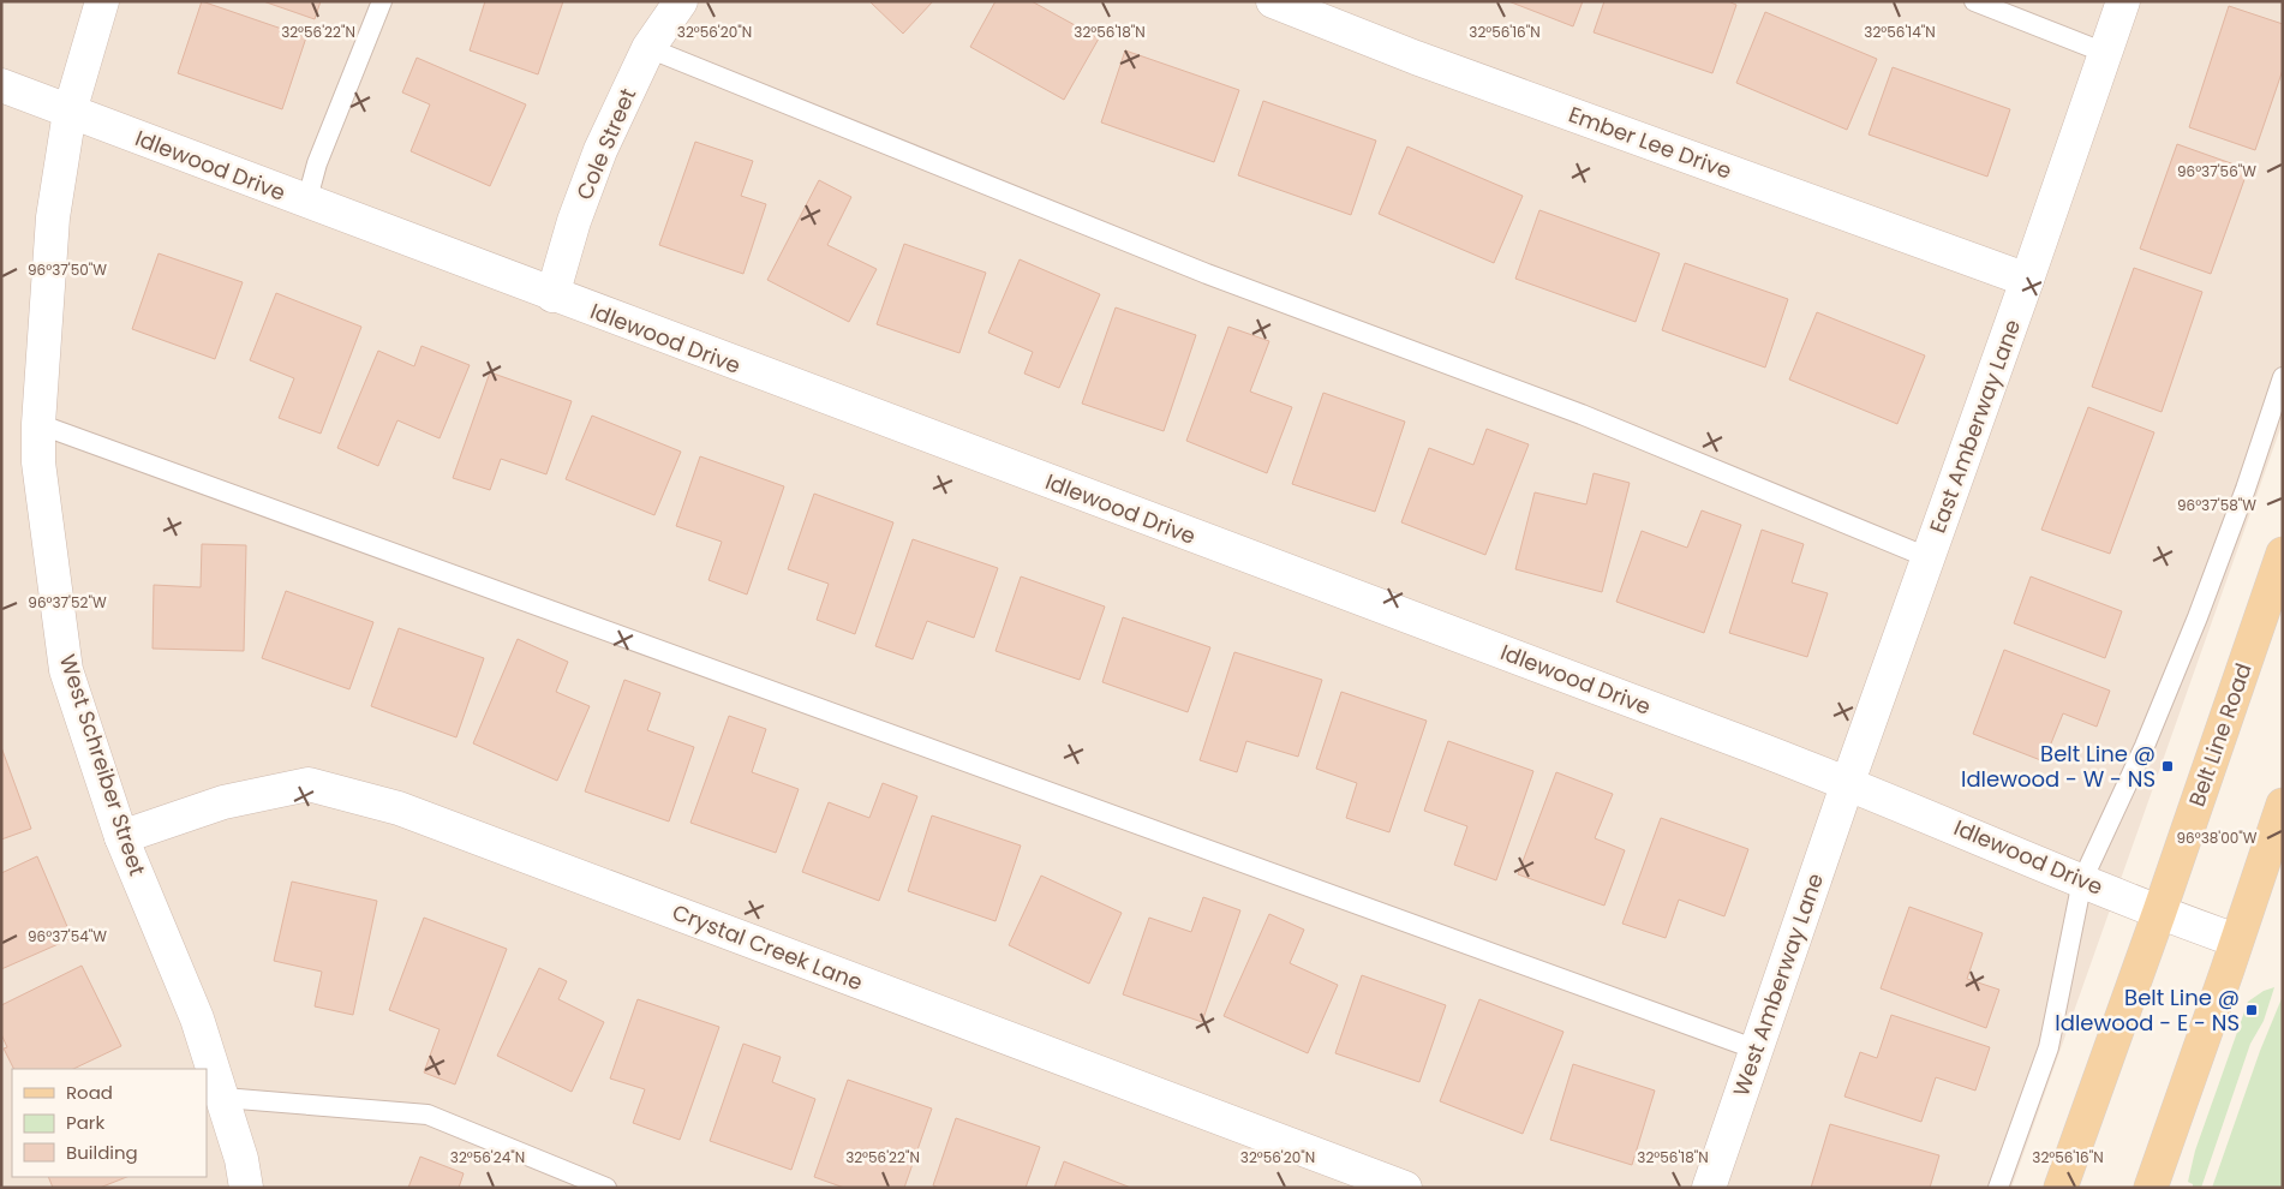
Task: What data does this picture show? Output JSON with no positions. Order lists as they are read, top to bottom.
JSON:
{
  "streets": {
    "main road": ["Belt Line Road"],
    "street": [
      "Ember Lee Drive",
      "Cole Street",
      "Idlewood Drive",
      "East Amberway Lane",
      "West Schreiber Street",
      "Crystal Creek Lane",
      "West Amberway Lane"
    ]
  },
  "crossings": [
    ["Ember Lee Drive", "East Amberway Lane"],
    ["Cole Street", "Idlewood Drive"],
    ["Idlewood Drive", "East Amberway Lane"],
    ["Idlewood Drive", "Belt Line Road"],
    ["Idlewood Drive", "West Schreiber Street"],
    ["Idlewood Drive", "West Amberway Lane"],
    ["East Amberway Lane", "West Amberway Lane"],
    ["West Schreiber Street", "Crystal Creek Lane"]
  ],
  "places": {
    "transit": ["Belt Line @ Idlewood - W - NS", "Belt Line @ Idlewood - E - NS"]
  },
  "legend": ["Road", "Park", "Building"],
  "coordinates": [
    "32°56'22\"N",
    "32°56'18\"N",
    "32°56'16\"N",
    "32°56'14\"N",
    "32°56'20\"N",
    "96°37'56\"W",
    "96°37'50\"W",
    "96°37'58\"W",
    "96°37'52\"W",
    "96°38'00\"W",
    "96°37'54\"W",
    "32°56'24\"N"
  ]
}
